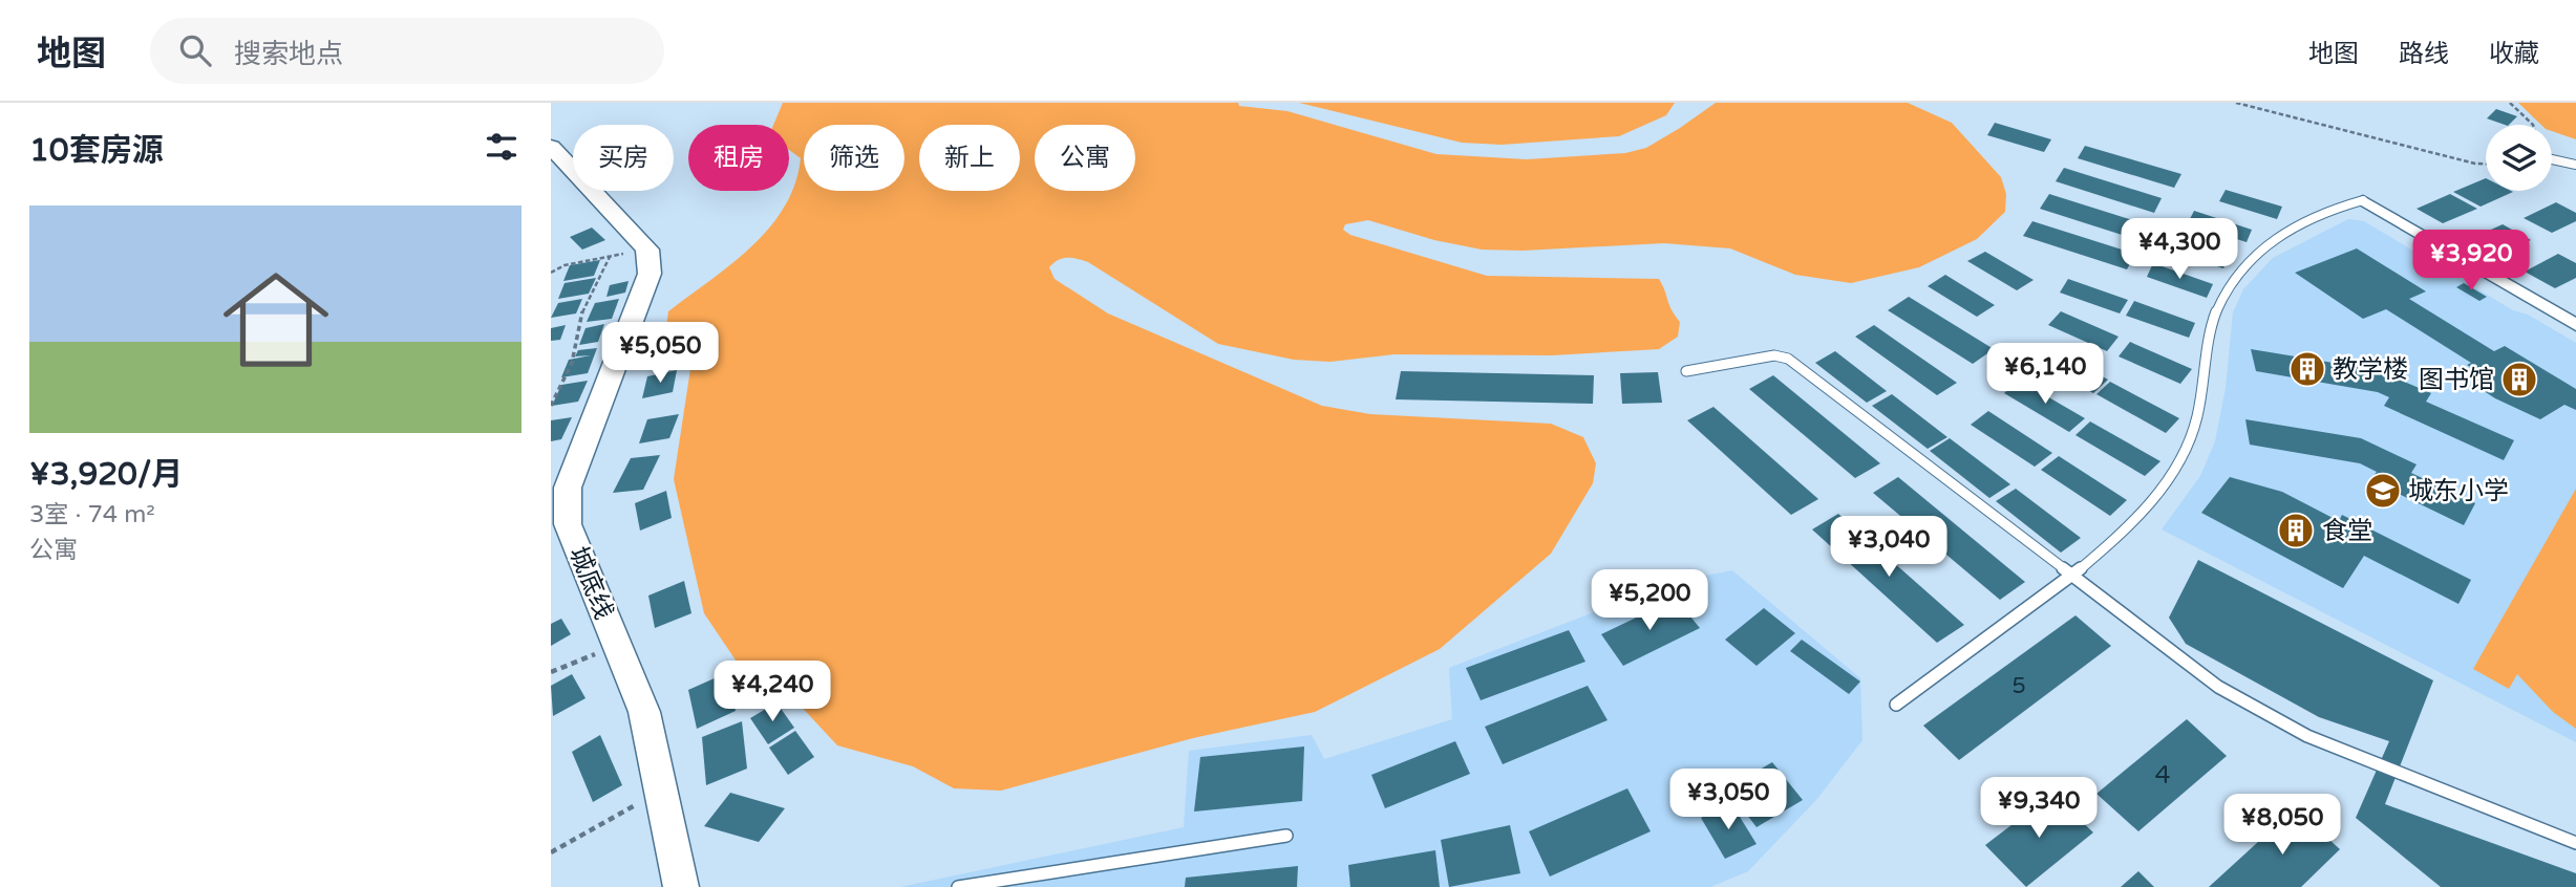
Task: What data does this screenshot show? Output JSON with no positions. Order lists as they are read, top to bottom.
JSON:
{
  "streets": {
    "main road": ["城底线"]
  },
  "places": {
    "building": ["教学楼", "图书馆", "食堂"],
    "school or university": ["城东小学"]
  },
  "house_numbers": ["5", "4"],
  "page": {
    "header": "地图",
    "search": "搜索地点",
    "nav": ["地图", "路线", "收藏"],
    "heading": "10套房源",
    "chip": [
      "买房",
      "租房",
      "筛选",
      "新上",
      "公寓"
    ],
    "list": [
      {
        "name": "¥3,920/月",
        "note": "3室 · 74 m² · 公寓"
      }
    ],
    "price": [
      "¥4,300",
      "¥3,920",
      "¥5,050",
      "¥6,140",
      "¥3,040",
      "¥5,200",
      "¥4,240",
      "¥3,050",
      "¥9,340",
      "¥8,050"
    ]
  }
}
